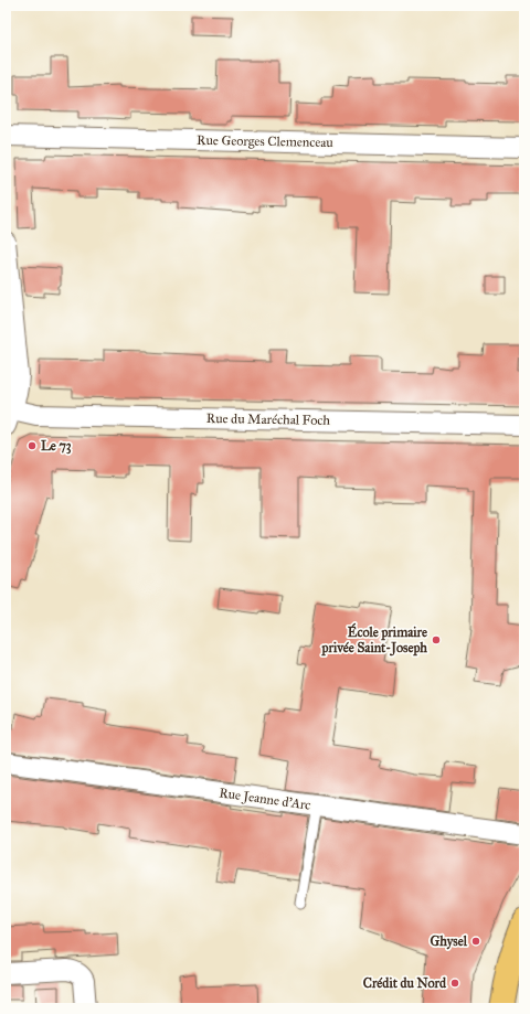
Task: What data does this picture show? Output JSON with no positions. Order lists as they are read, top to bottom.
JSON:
{
  "streets": {
    "street": ["Rue Georges Clemenceau", "Rue du Maréchal Foch", "Rue Jeanne d'Arc"]
  },
  "places": [
    "Le 73",
    "École primaire privée Saint-Joseph",
    "Ghysel",
    "Crédit du Nord"
  ]
}
